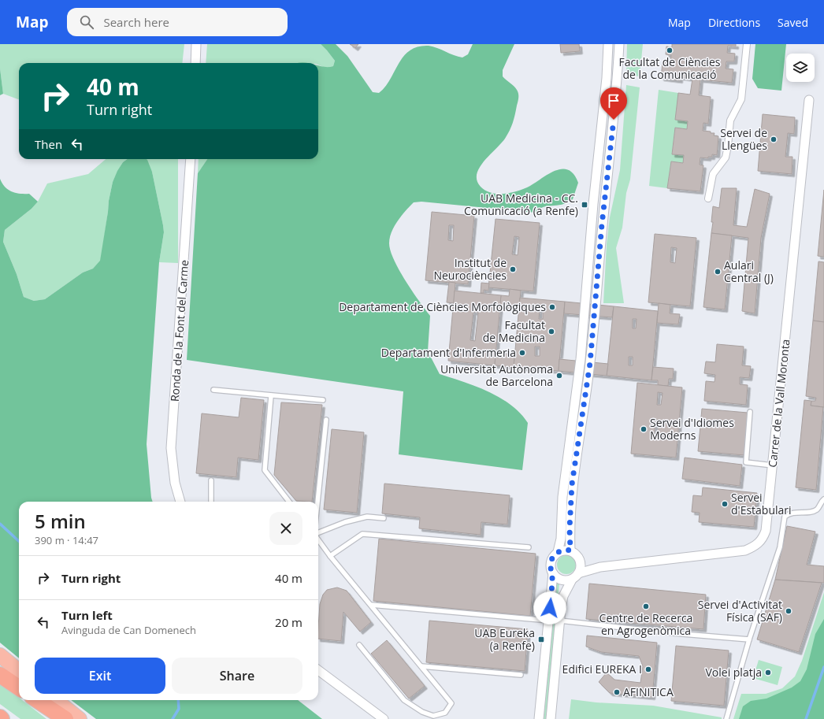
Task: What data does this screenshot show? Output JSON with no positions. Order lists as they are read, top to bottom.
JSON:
{
  "streets": {
    "street": ["Ronda de la Font del Carme", "Carrer de la Vall Moronta"]
  },
  "places": {
    "other": [
      "Facultat de Ciències de la Comunicació",
      "Servei de Llengües",
      "Institut de Neurociències",
      "Aulari Central (J)",
      "Departament de Ciències Morfològiques",
      "Facultat de Medicina",
      "Departament d'Infermeria",
      "Universitat Autònoma de Barcelona",
      "Servei d'Idiomes Moderns",
      "Servei d'Estabulari",
      "Centre de Recerca en Agrogenòmica",
      "Servei d'Activitat Física (SAF)",
      "Edifici EUREKA I",
      "Volei platja",
      "AFINITICA"
    ],
    "transit": ["UAB Medicina - CC. Comunicació (a Renfe)", "UAB Eureka (a Renfe)"]
  },
  "page": {
    "header": "Map",
    "search": "Search here",
    "nav": ["Map", "Directions", "Saved"],
    "turn": ["40 m", "Turn right"],
    "then": "Then",
    "heading": ["5 min", "390 m · 14:47"],
    "list": [
      {
        "name": "Turn right",
        "value": "40 m"
      },
      {
        "name": "Turn left",
        "note": "Avinguda de Can Domenech",
        "value": "20 m"
      }
    ],
    "buttons": ["Exit", "Share"]
  }
}
